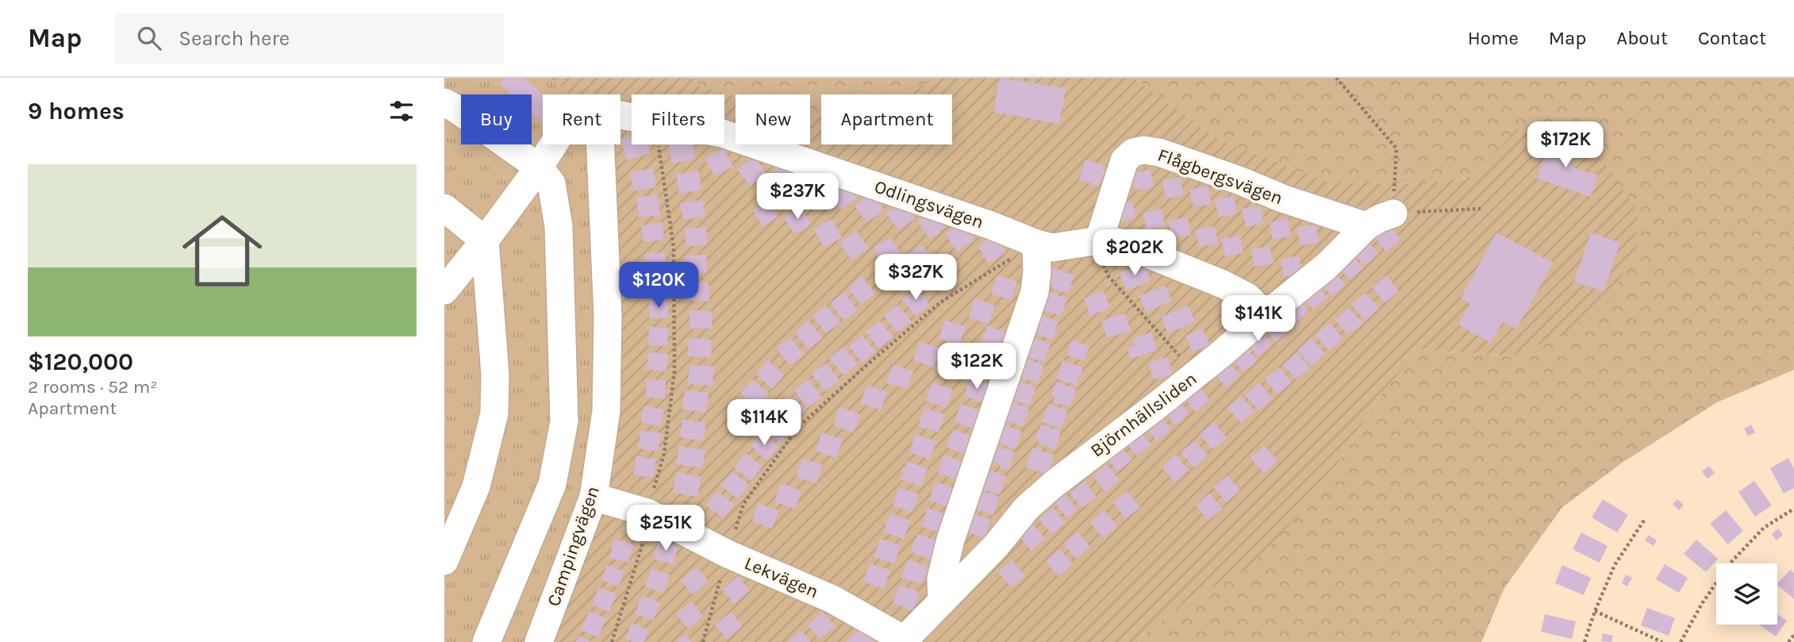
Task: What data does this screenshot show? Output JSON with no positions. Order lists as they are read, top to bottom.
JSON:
{
  "streets": {
    "lane": [
      "Flågbergsvägen",
      "Odlingsvägen",
      "Björnhällsliden",
      "Campingvägen",
      "Lekvägen"
    ]
  },
  "crossings": [
    ["Flågbergsvägen", "Odlingsvägen"],
    ["Flågbergsvägen", "Björnhällsliden"],
    ["Odlingsvägen", "Björnhällsliden"],
    ["Björnhällsliden", "Lekvägen"],
    ["Campingvägen", "Lekvägen"]
  ],
  "page": {
    "header": "Map",
    "search": "Search here",
    "nav": [
      "Home",
      "Map",
      "About",
      "Contact"
    ],
    "heading": "9 homes",
    "chip": [
      "Buy",
      "Rent",
      "Filters",
      "New",
      "Apartment"
    ],
    "price": [
      "$172K",
      "$237K",
      "$202K",
      "$327K",
      "$120K",
      "$141K",
      "$122K",
      "$114K",
      "$251K"
    ],
    "list": [
      {
        "name": "$120,000",
        "note": "2 rooms · 52 m² · Apartment"
      }
    ]
  }
}
